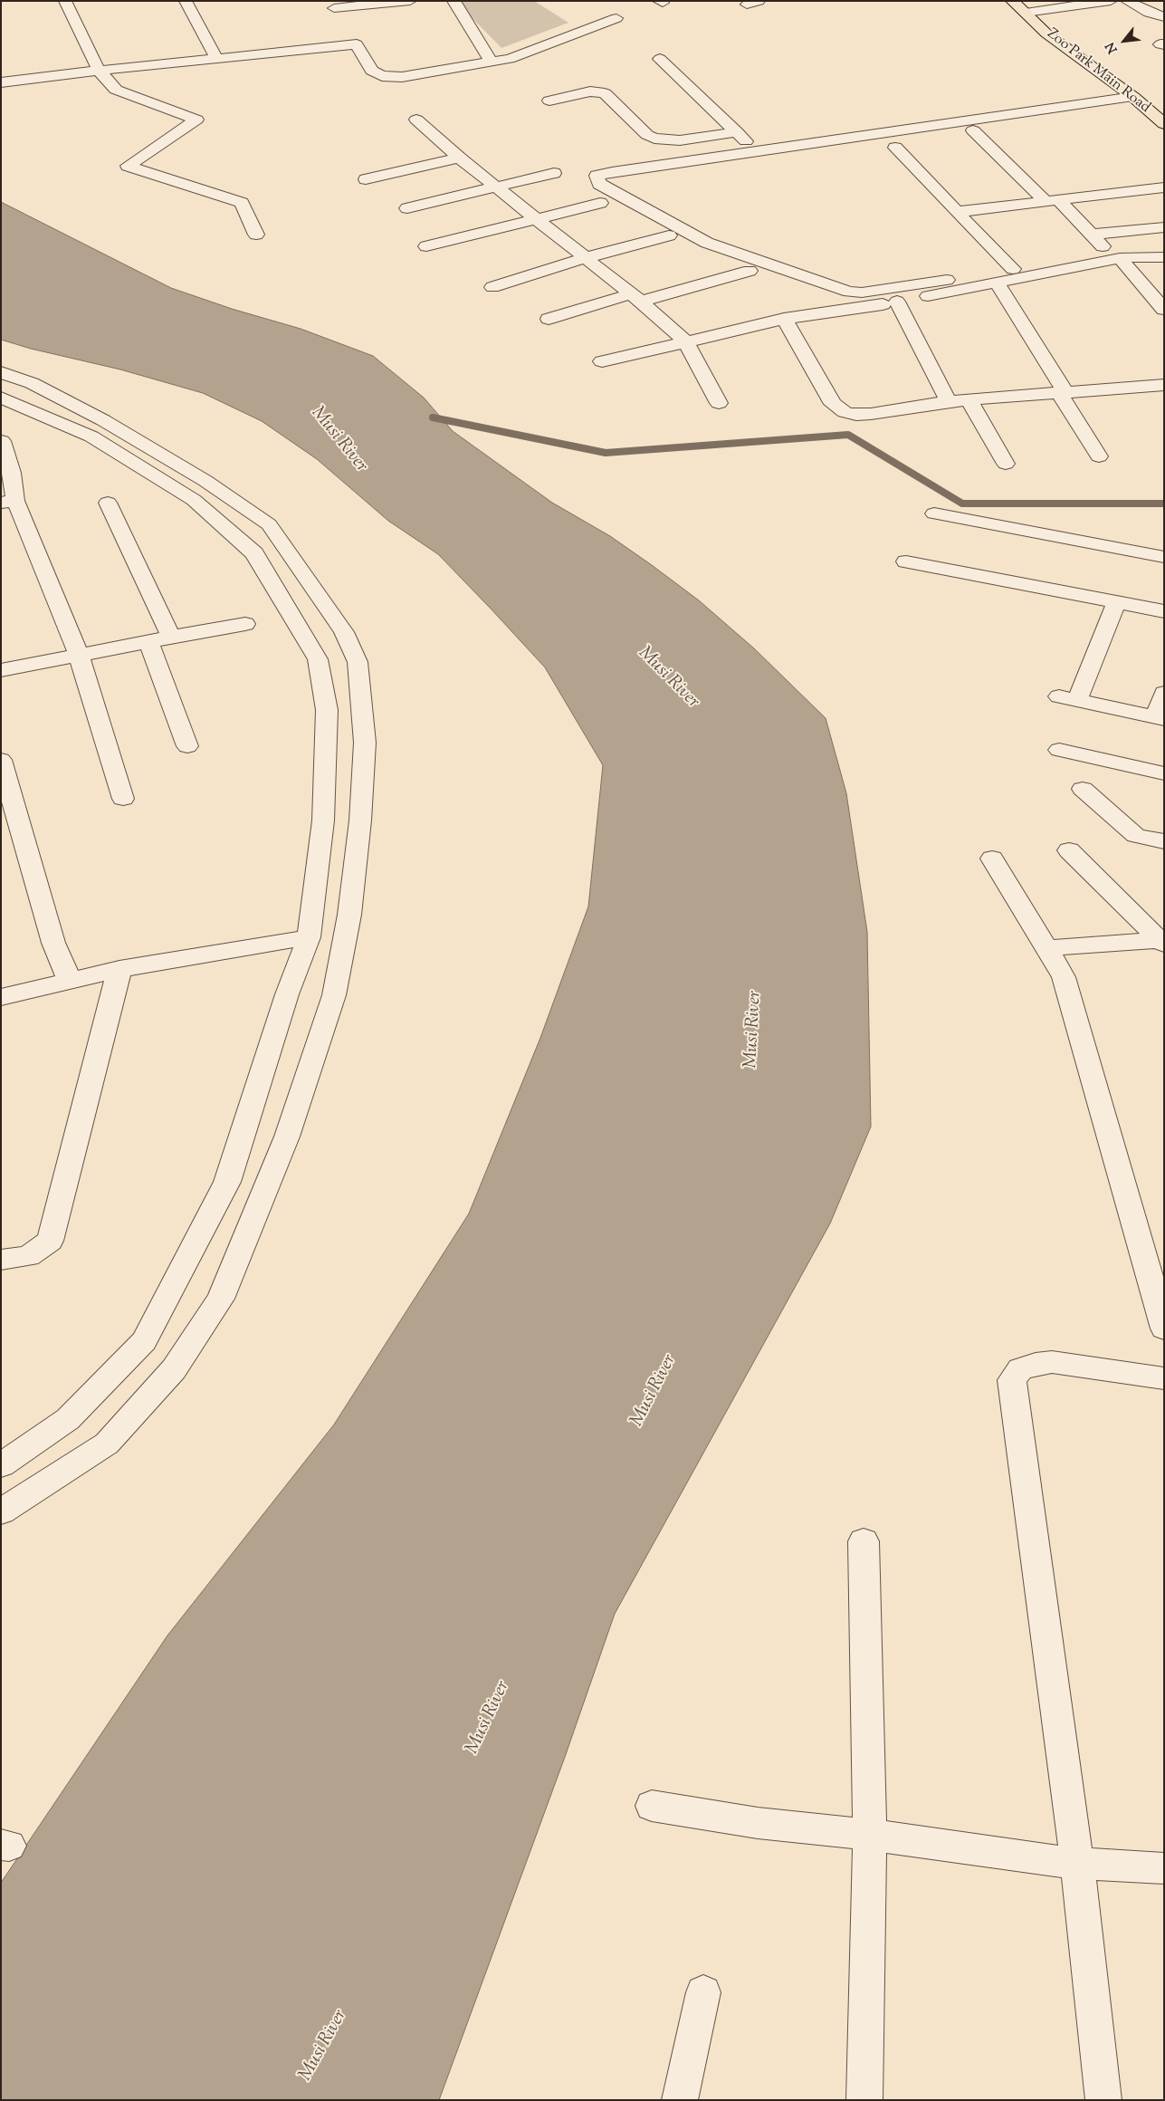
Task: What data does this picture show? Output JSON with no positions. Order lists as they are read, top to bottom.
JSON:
{
  "streets": {
    "main road": ["Zoo Park Main Road"]
  },
  "water": ["Musi River"],
  "north": "bottom left"
}
